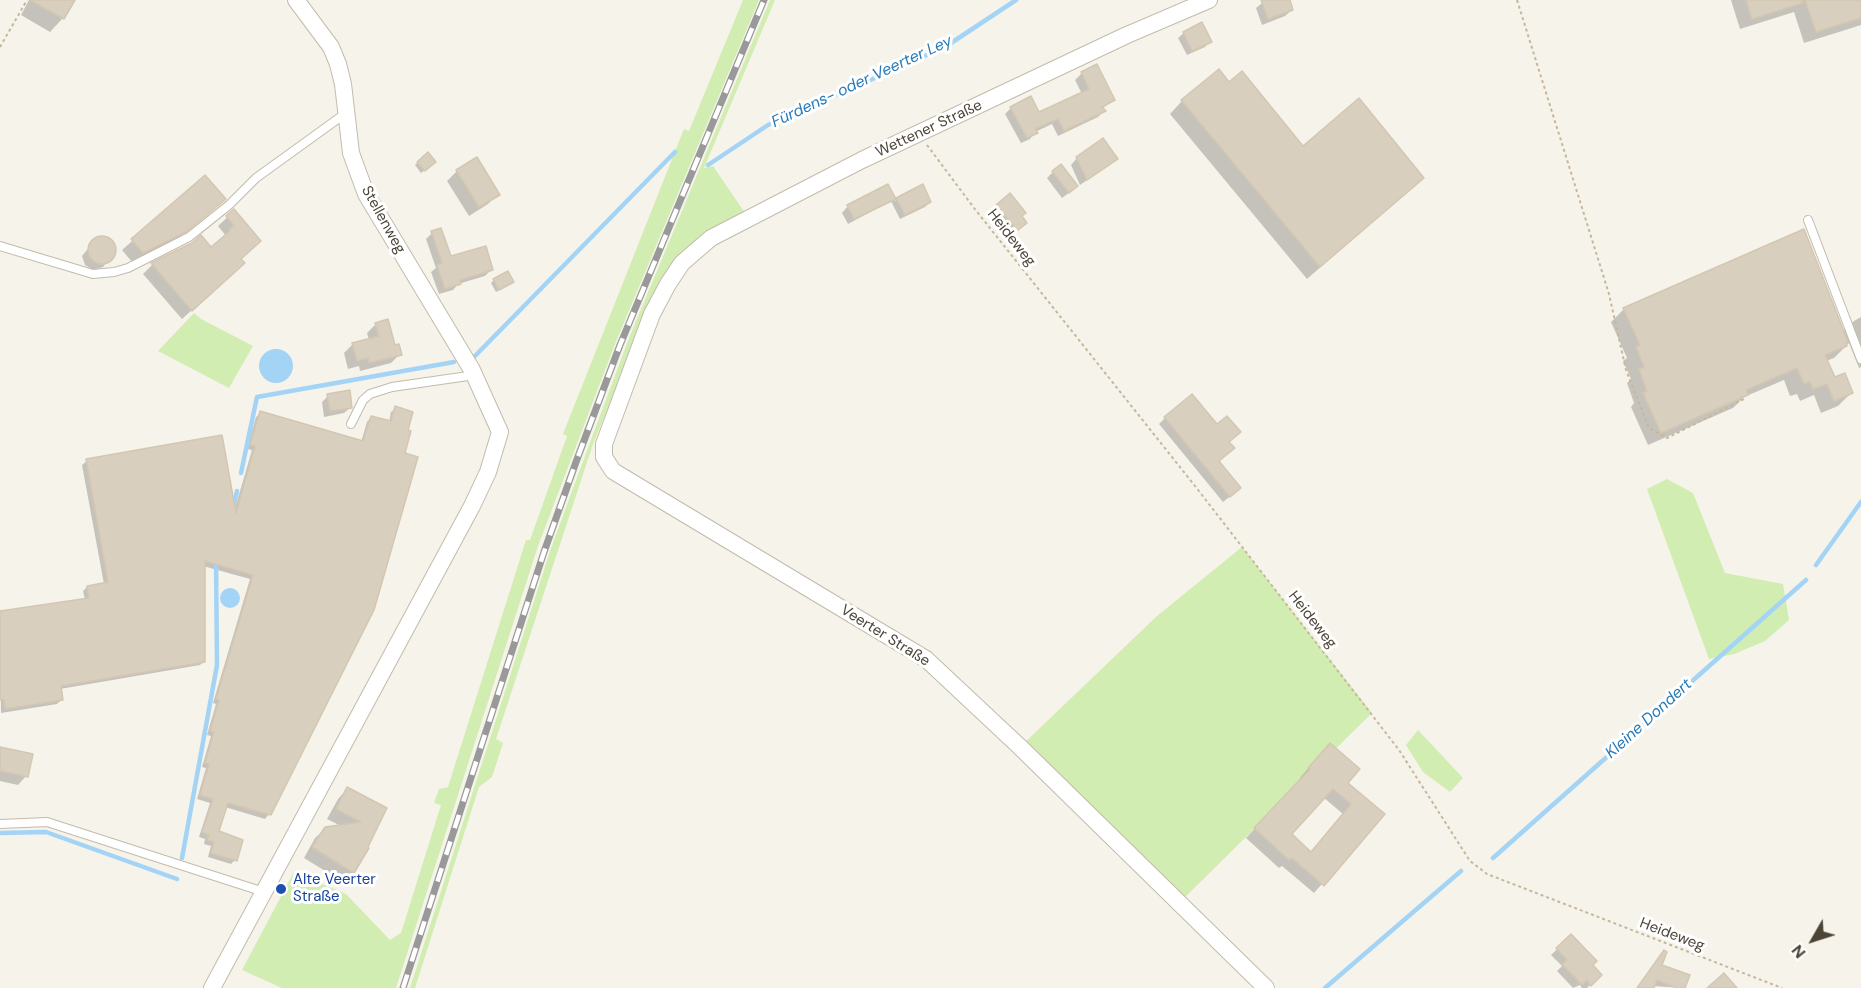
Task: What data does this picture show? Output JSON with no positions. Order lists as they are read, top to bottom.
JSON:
{
  "streets": {
    "street": ["Wettener Straße", "Stellenweg", "Veerter Straße"],
    "path": ["Heideweg"]
  },
  "crossings": [
    ["Wettener Straße", "Heideweg"],
    ["Wettener Straße", "Veerter Straße"]
  ],
  "water": ["Fürdens- oder Veerter Ley", "Kleine Dondert"],
  "places": ["Alte Veerter Straße"],
  "north": "bottom left"
}
